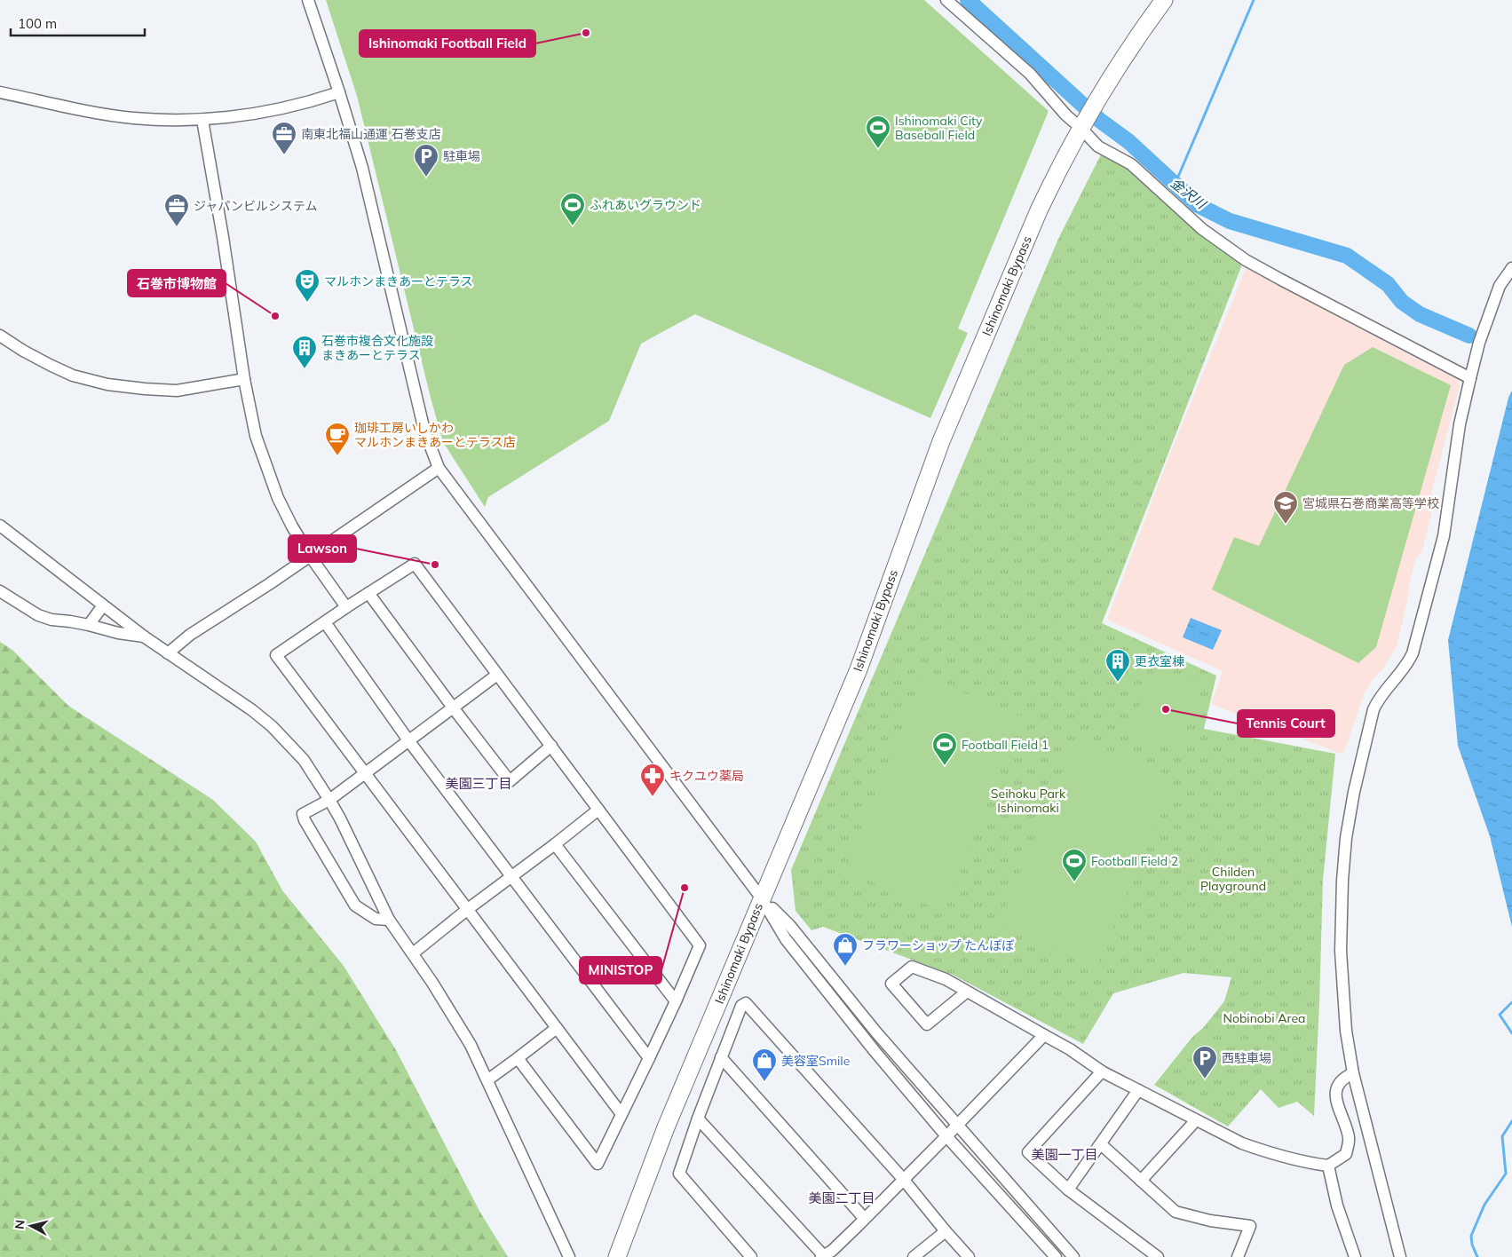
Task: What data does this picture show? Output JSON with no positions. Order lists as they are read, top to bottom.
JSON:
{
  "streets": {
    "highway": ["Ishinomaki Bypass"]
  },
  "districts": ["美園三丁目", "美園一丁目", "美園二丁目"],
  "water": ["金沢川"],
  "parks": ["Seihoku Park Ishinomaki", "Childen Playground", "Nobinobi Area"],
  "places": {
    "other": [
      "Ishinomaki Football Field",
      "石巻市博物館",
      "Lawson",
      "Tennis Court",
      "MINISTOP"
    ],
    "sports": [
      "Ishinomaki City Baseball Field",
      "ふれあいグラウンド",
      "Football Field 1",
      "Football Field 2"
    ],
    "office": ["南東北福山通運 石巻支店", "ジャパンビルシステム"],
    "parking": ["駐車場", "西駐車場"],
    "theatre": ["マルホンまきあーとテラス"],
    "building": ["石巻市複合文化施設 まきあーとテラス", "更衣室棟"],
    "cafe": ["珈琲工房いしかわ マルホンまきあーとテラス店"],
    "school or university": ["宮城県石巻商業高等学校"],
    "pharmacy": ["キクユウ薬局"],
    "shop": ["フラワーショップ たんぽぽ", "美容室Smile"]
  },
  "scale_bar": "100 m",
  "north": "left"
}
